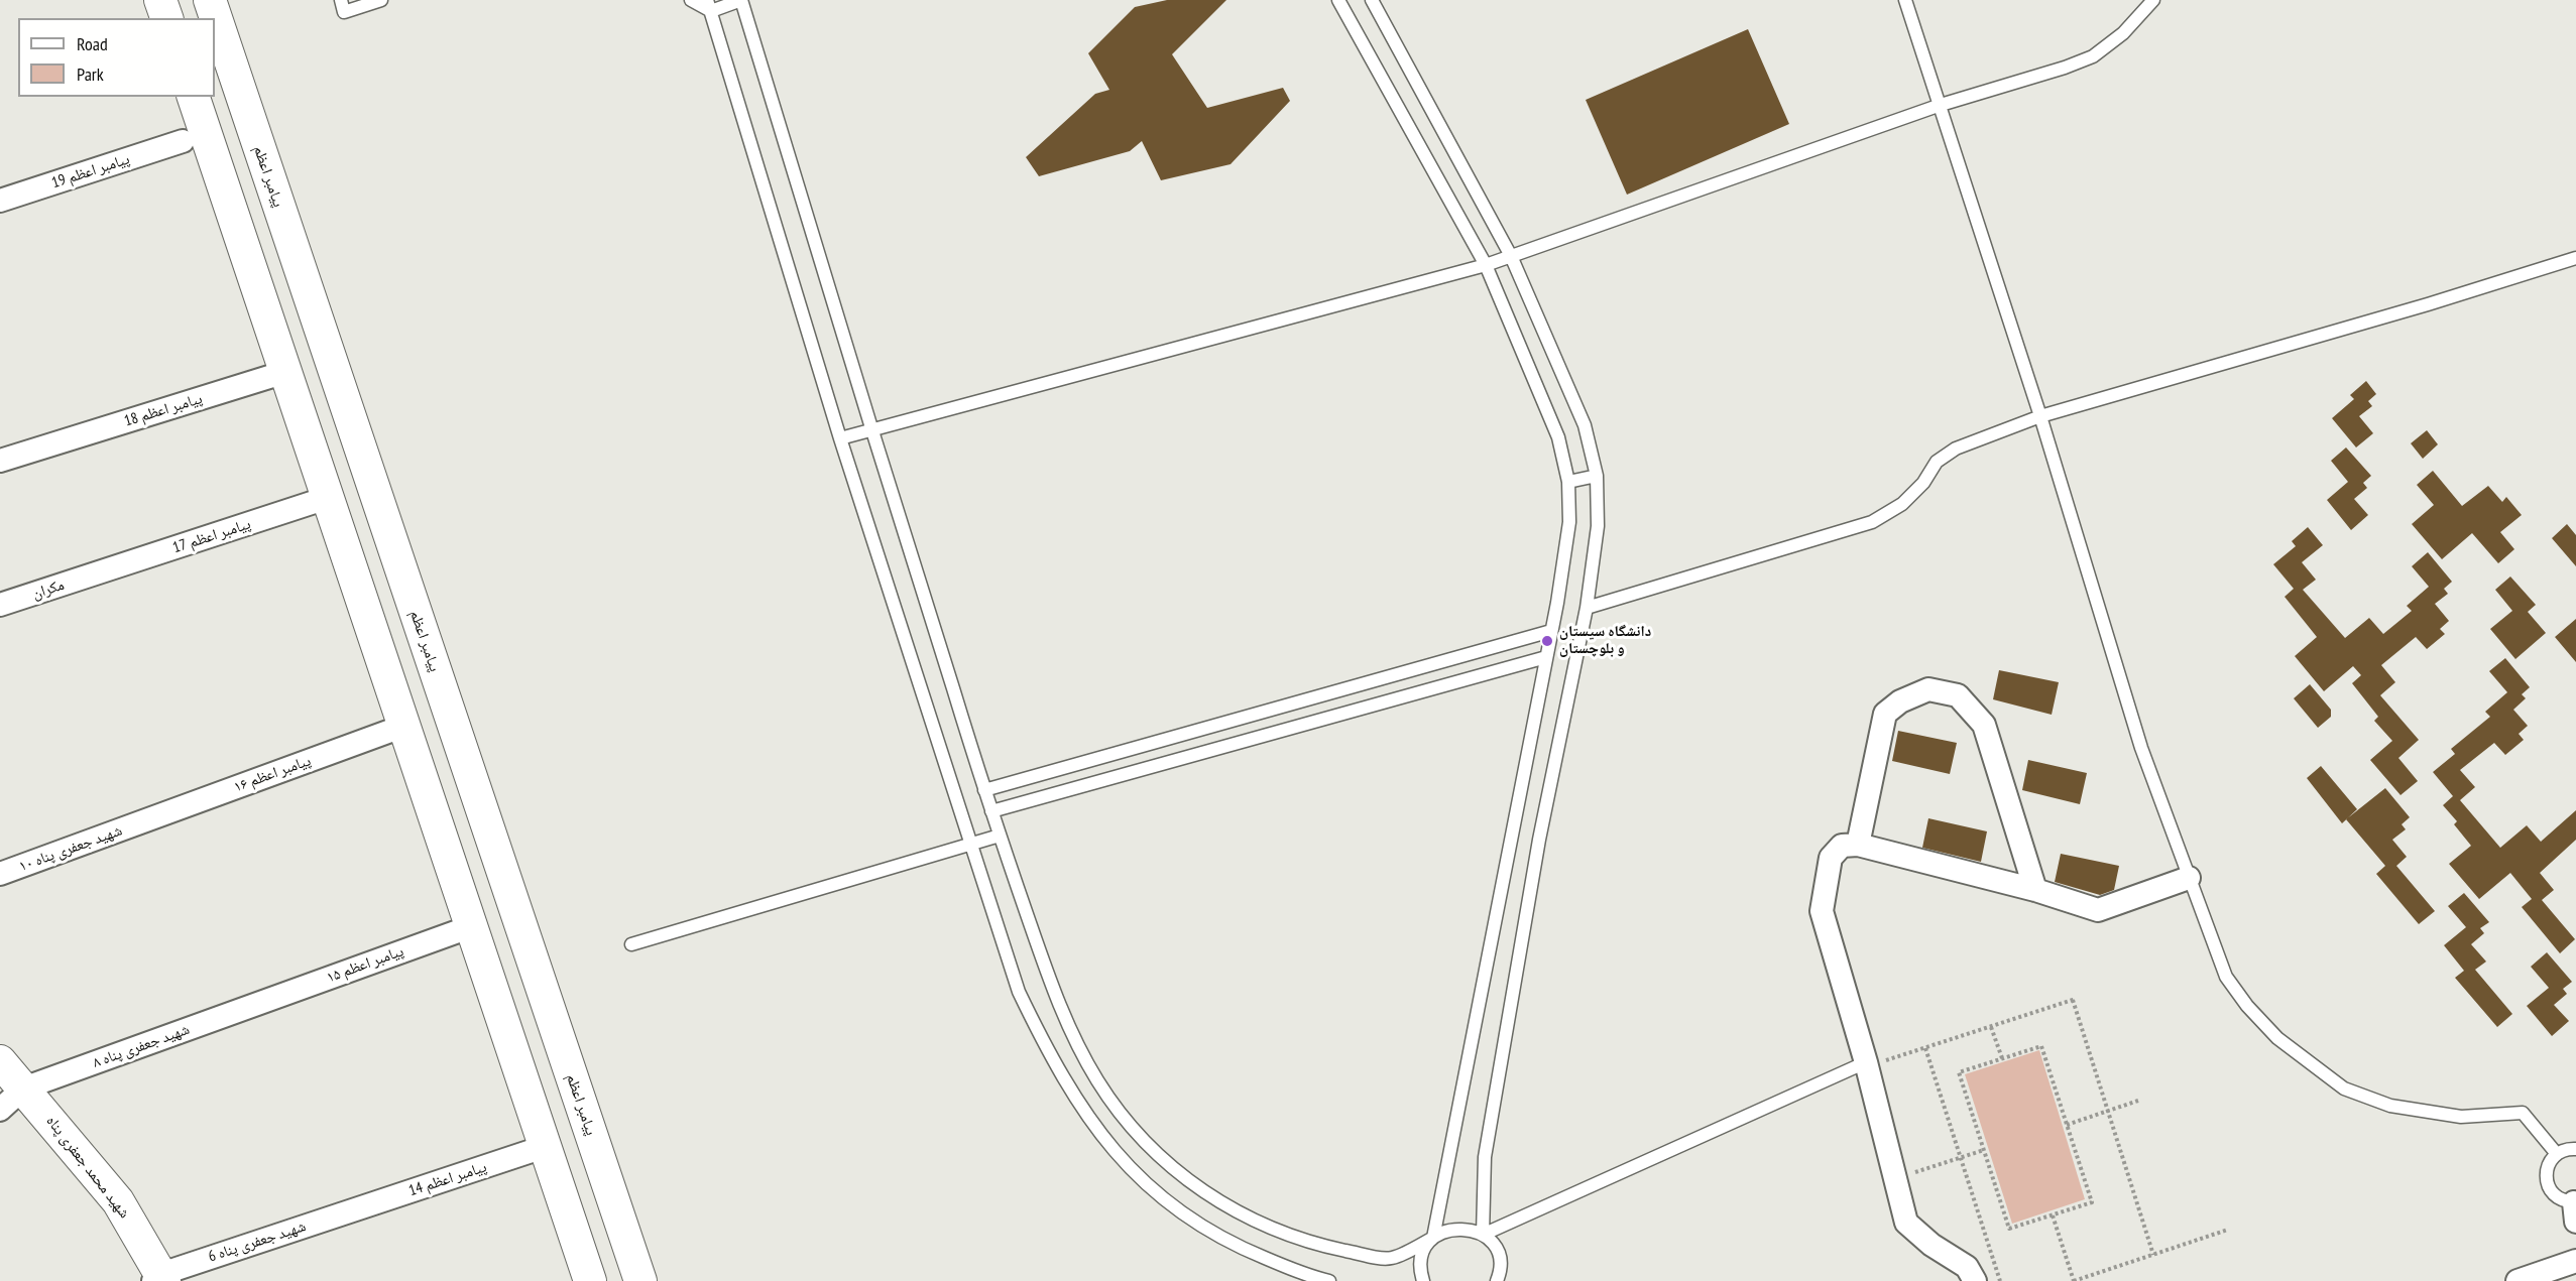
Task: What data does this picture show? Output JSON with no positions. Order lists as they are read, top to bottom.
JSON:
{
  "streets": {
    "main road": ["پیامبر اعظم", "شهید محمد جعفری پناه"],
    "street": [
      "پیامبر اعظم 19",
      "پیامبر اعظم 18",
      "پیامبر اعظم 17",
      "مکران",
      "پیامبر اعظم ۱۶",
      "شهید جعفری پناه ۱۰",
      "پیامبر اعظم ۱۵",
      "شهید جعفری پناه ۸",
      "پیامبر اعظم 14",
      "شهید جعفری پناه 6"
    ]
  },
  "crossings": [
    ["پیامبر اعظم 17", "مکران"],
    ["پیامبر اعظم ۱۶", "شهید جعفری پناه ۱۰"],
    ["پیامبر اعظم ۱۵", "شهید جعفری پناه ۸"],
    ["شهید جعفری پناه ۸", "شهید محمد جعفری پناه"],
    ["شهید محمد جعفری پناه", "شهید جعفری پناه 6"],
    ["پیامبر اعظم 14", "شهید جعفری پناه 6"]
  ],
  "places": ["دانشگاه سیستان و بلوچستان"],
  "legend": ["Road", "Park"]
}
